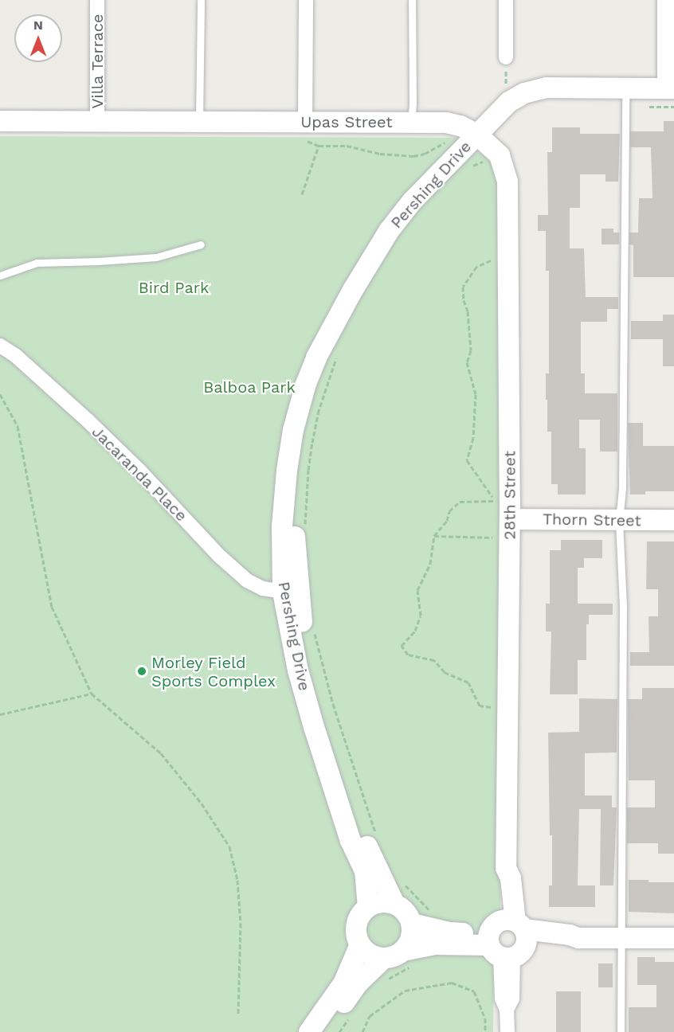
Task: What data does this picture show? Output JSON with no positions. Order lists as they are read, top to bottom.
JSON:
{
  "streets": {
    "main road": [
      "Upas Street",
      "Pershing Drive",
      "28th Street",
      "Thorn Street"
    ],
    "street": ["Villa Terrace", "Jacaranda Place"]
  },
  "crossings": [
    ["Villa Terrace", "Upas Street"],
    ["Upas Street", "Pershing Drive"],
    ["Upas Street", "28th Street"],
    ["Pershing Drive", "Jacaranda Place"],
    ["Pershing Drive", "28th Street"],
    ["28th Street", "Thorn Street"]
  ],
  "parks": ["Bird Park", "Balboa Park"],
  "places": ["Morley Field Sports Complex"],
  "north": "top"
}
